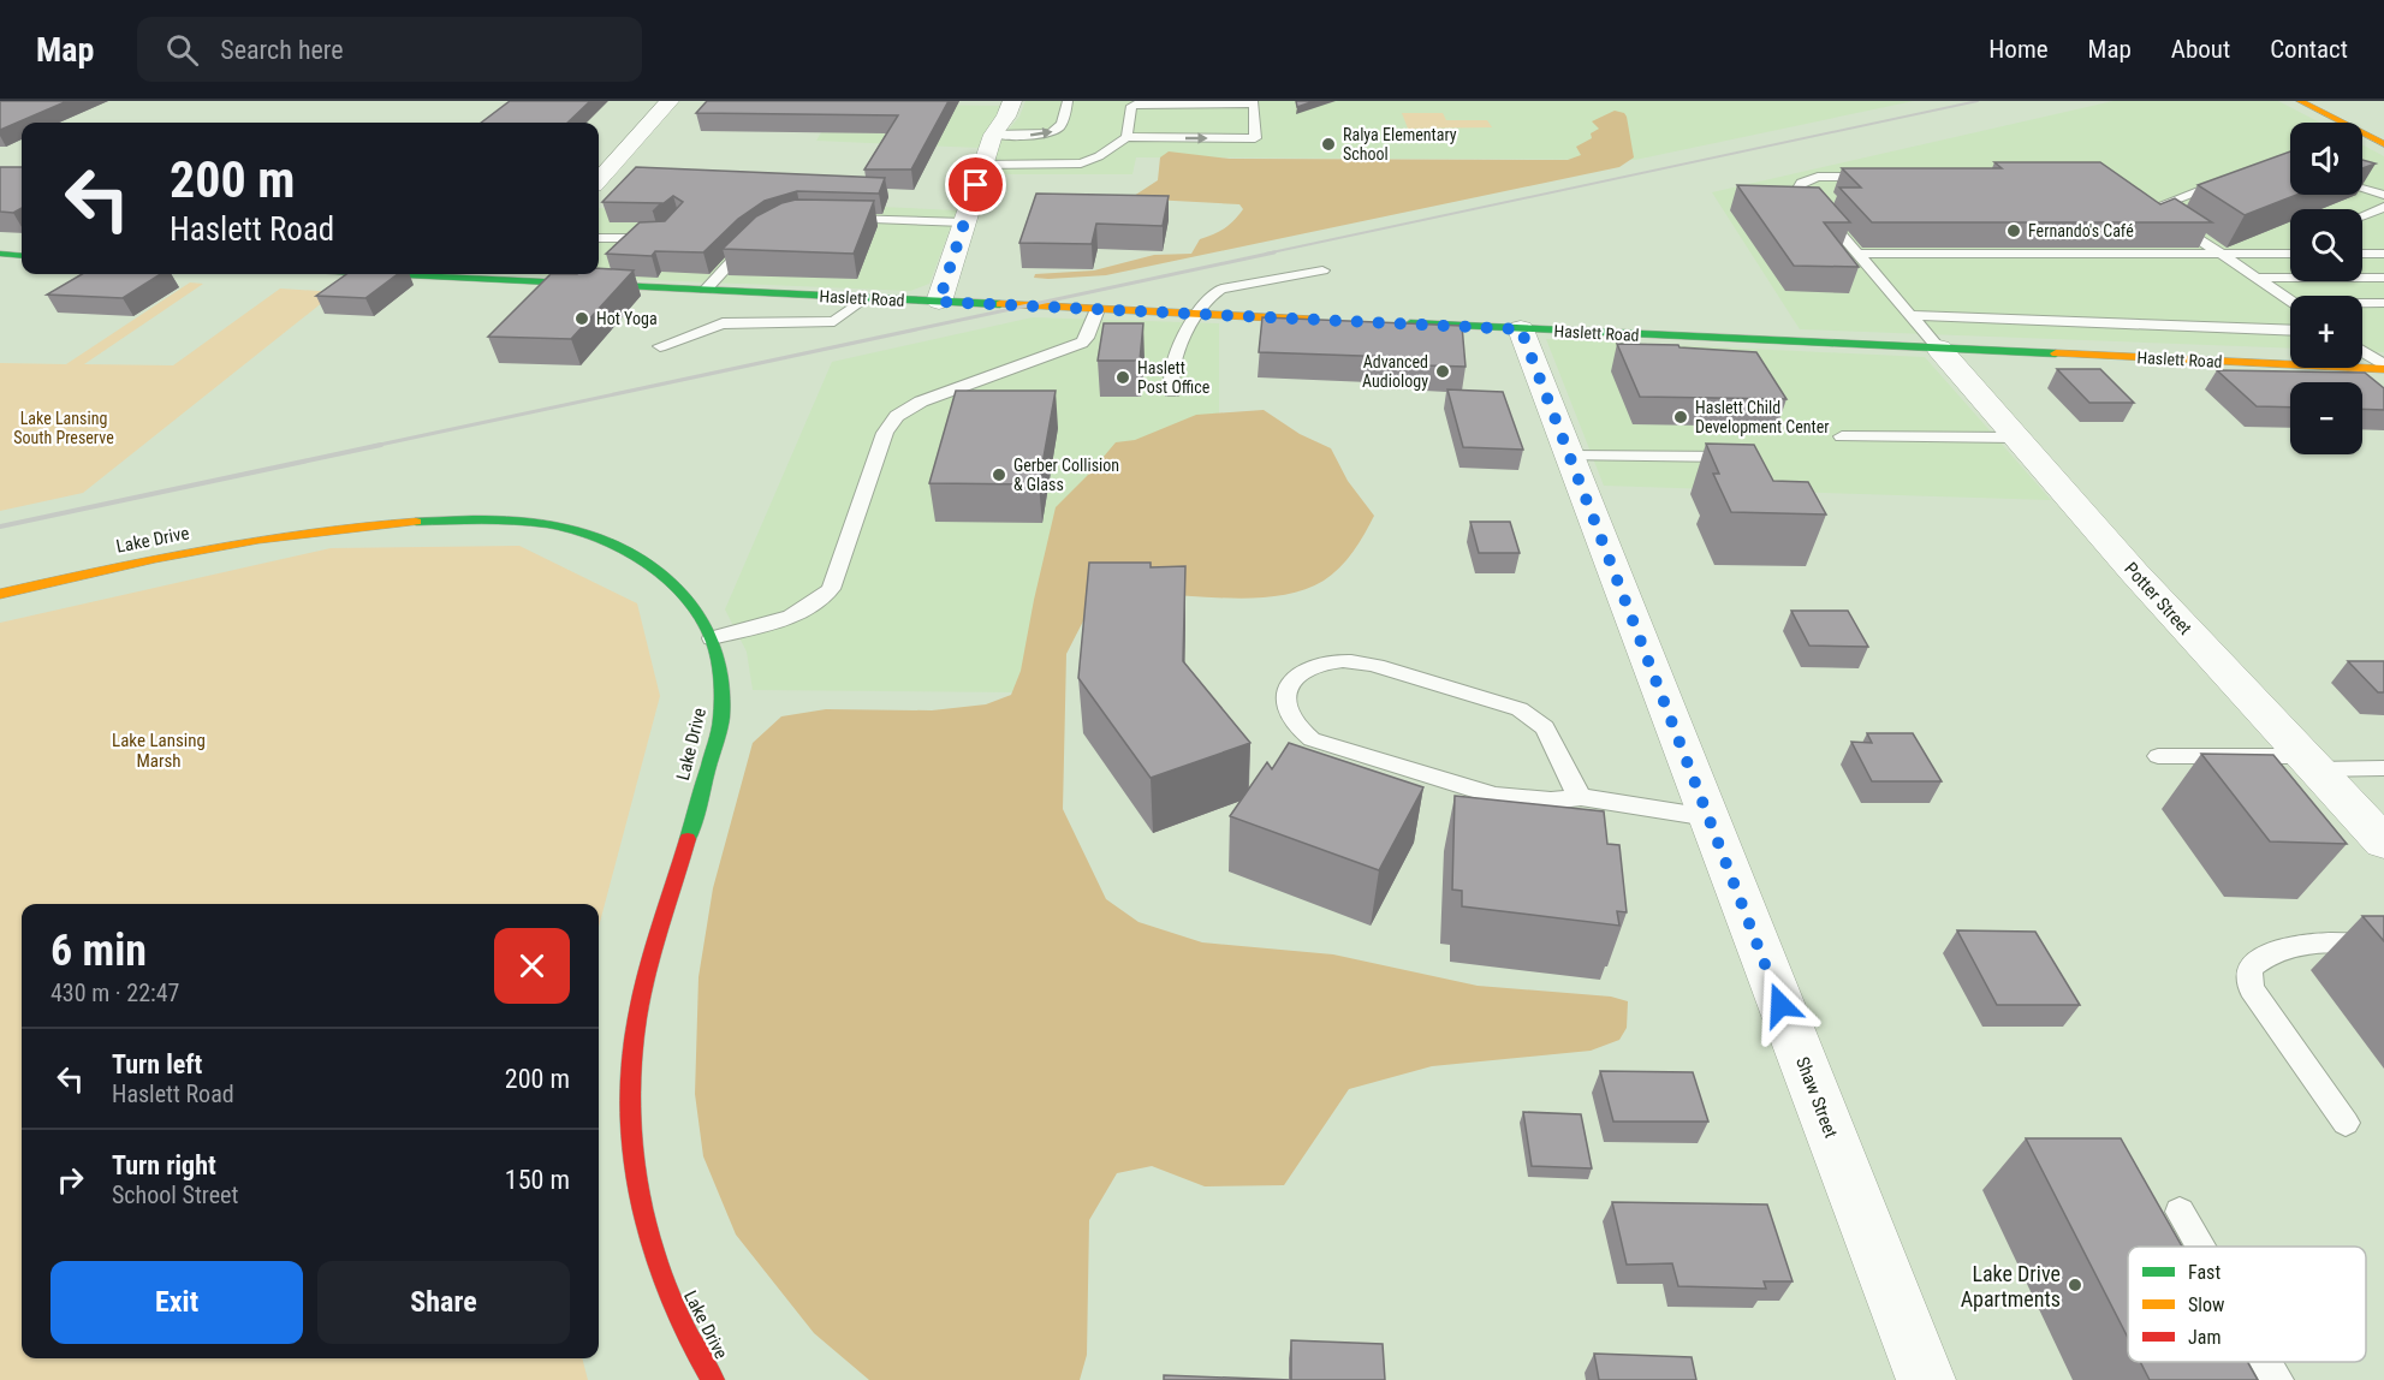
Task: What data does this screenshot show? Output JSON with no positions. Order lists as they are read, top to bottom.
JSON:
{
  "streets": {
    "street": [
      "Haslett Road",
      "Lake Drive",
      "Potter Street",
      "Shaw Street"
    ]
  },
  "crossings": [
    ["Haslett Road", "Potter Street"],
    ["Haslett Road", "Shaw Street"]
  ],
  "parks": ["Lake Lansing South Preserve", "Lake Lansing Marsh"],
  "places": [
    "Ralya Elementary School",
    "Fernando's Café",
    "Hot Yoga",
    "Advanced Audiology",
    "Haslett Post Office",
    "Haslett Child Development Center",
    "Gerber Collision & Glass",
    "Lake Drive Apartments"
  ],
  "legend": ["Fast", "Slow", "Jam"],
  "page": {
    "header": "Map",
    "search": "Search here",
    "nav": [
      "Home",
      "Map",
      "About",
      "Contact"
    ],
    "map_buttons": ["+", "−"],
    "turn": ["200 m", "Haslett Road"],
    "heading": ["6 min", "430 m · 22:47"],
    "list": [
      {
        "name": "Turn left",
        "note": "Haslett Road",
        "value": "200 m"
      },
      {
        "name": "Turn right",
        "note": "School Street",
        "value": "150 m"
      }
    ],
    "buttons": ["Exit", "Share"]
  }
}
